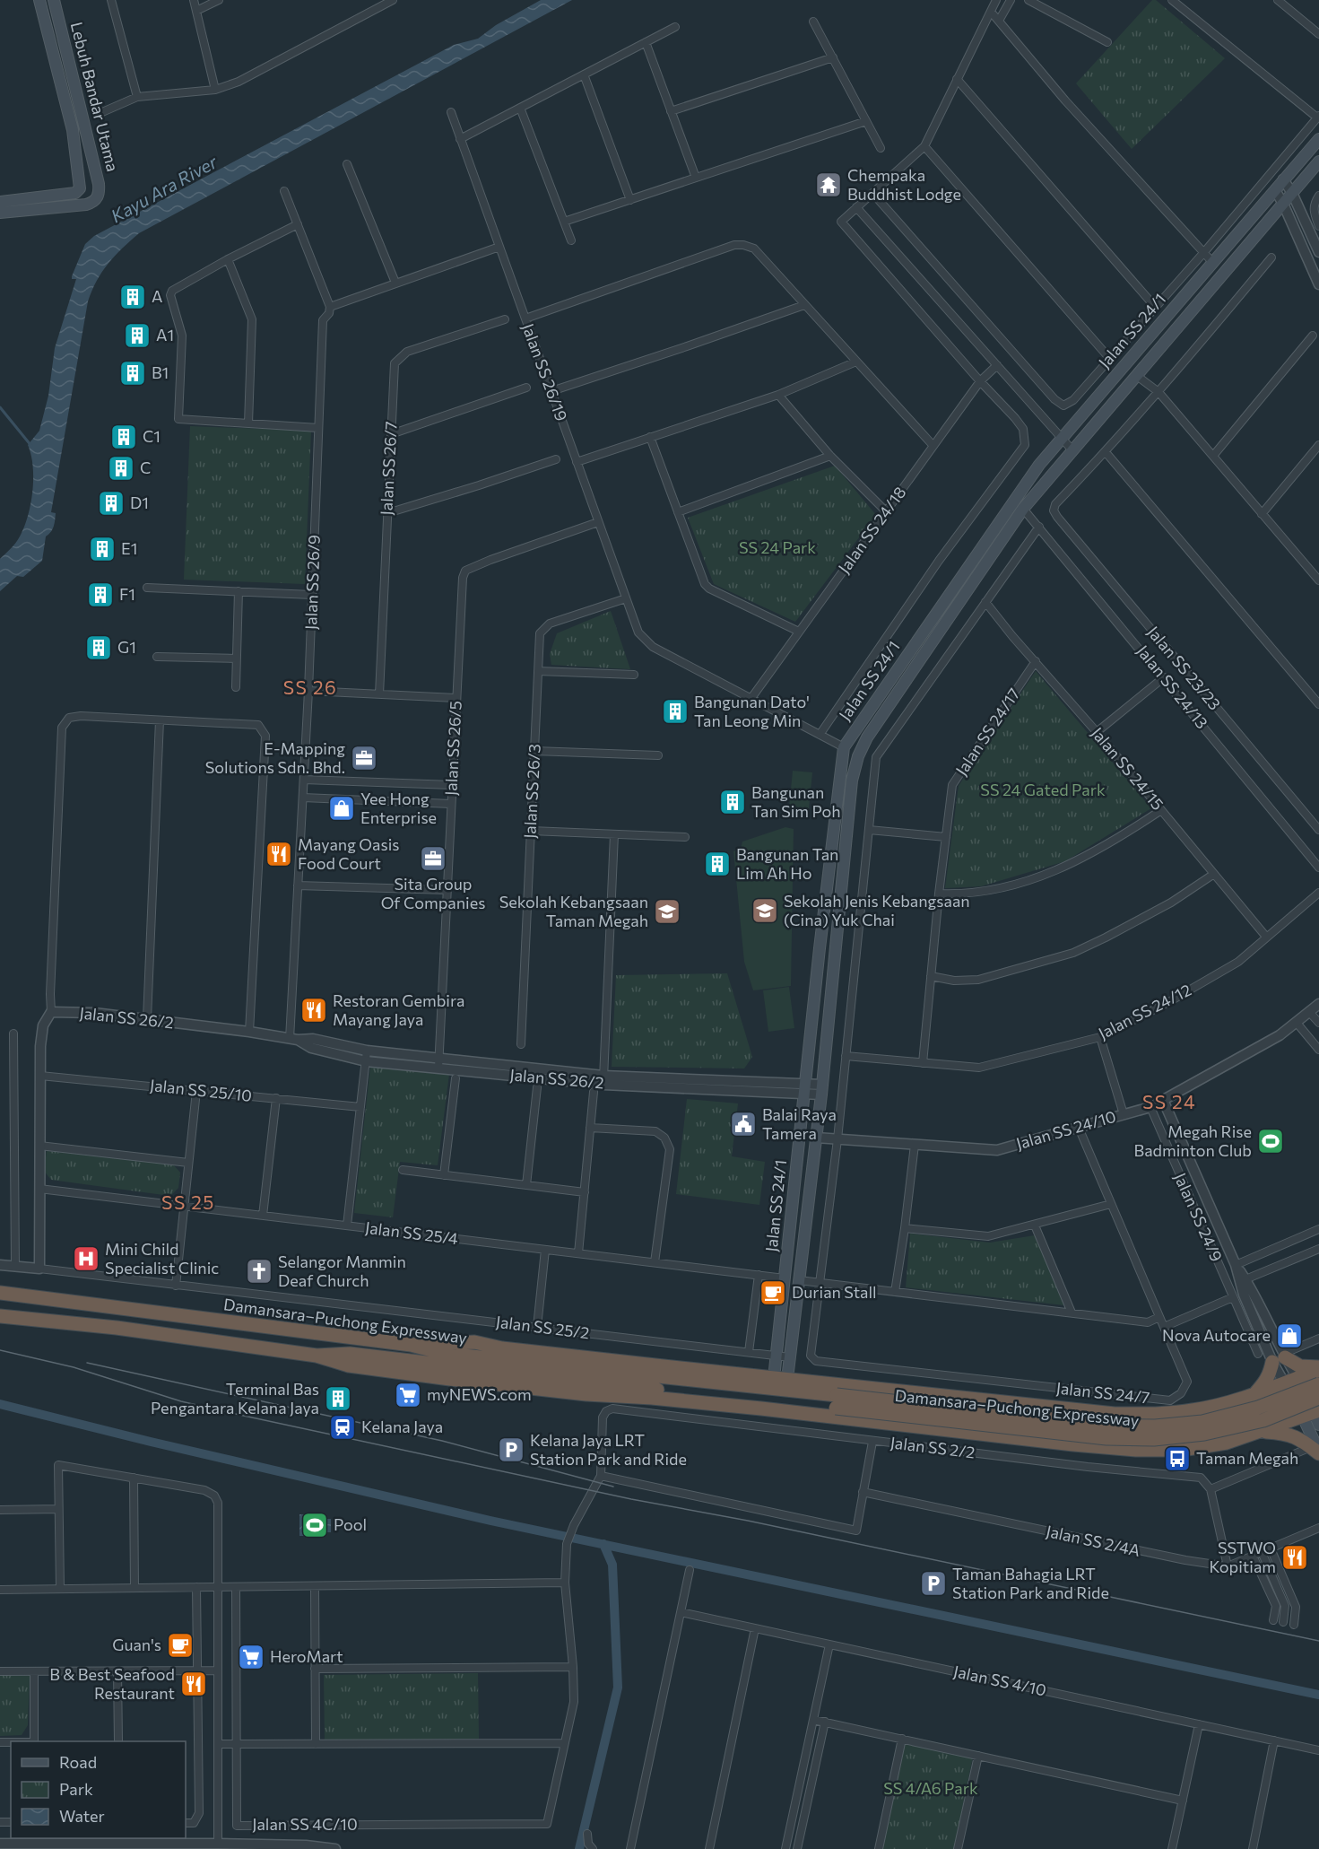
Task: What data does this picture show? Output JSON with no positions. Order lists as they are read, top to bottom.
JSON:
{
  "streets": {
    "highway": ["Damansara–Puchong Expressway"],
    "main road": ["Lebuh Bandar Utama", "Jalan SS 24/1"],
    "street": [
      "Jalan SS 26/19",
      "Jalan SS 26/7",
      "Jalan SS 24/18",
      "Jalan SS 26/9",
      "Jalan SS 23/23",
      "Jalan SS 24/13",
      "Jalan SS 24/17",
      "Jalan SS 26/5",
      "Jalan SS 24/15",
      "Jalan SS 26/3",
      "Jalan SS 24/12",
      "Jalan SS 26/2",
      "Jalan SS 25/10",
      "Jalan SS 24/10",
      "Jalan SS 24/9",
      "Jalan SS 25/4",
      "Jalan SS 25/2",
      "Jalan SS 24/7",
      "Jalan SS 2/2",
      "Jalan SS 2/4A",
      "Jalan SS 4/10",
      "Jalan SS 4C/10"
    ]
  },
  "crossings": [
    ["Jalan SS 24/1", "Jalan SS 24/18"],
    ["Jalan SS 24/1", "Jalan SS 24/13"],
    ["Jalan SS 24/1", "Jalan SS 26/2"],
    ["Jalan SS 24/1", "Jalan SS 24/10"],
    ["Jalan SS 24/1", "Jalan SS 25/4"],
    ["Jalan SS 24/1", "Jalan SS 25/2"],
    ["Jalan SS 26/19", "Jalan SS 24/18"],
    ["Jalan SS 26/19", "Jalan SS 26/5"],
    ["Jalan SS 26/19", "Jalan SS 26/3"],
    ["Jalan SS 26/9", "Jalan SS 26/2"],
    ["Jalan SS 24/17", "Jalan SS 24/15"],
    ["Jalan SS 24/17", "Jalan SS 24/12"],
    ["Jalan SS 26/5", "Jalan SS 26/2"],
    ["Jalan SS 24/15", "Jalan SS 24/12"],
    ["Jalan SS 24/10", "Jalan SS 24/9"],
    ["Jalan SS 24/10", "Jalan SS 24/7"]
  ],
  "districts": ["SS 26", "SS 24", "SS 25"],
  "water": ["Kayu Ara River"],
  "parks": ["SS 24 Park", "SS 24 Gated Park", "SS 4/A6 Park"],
  "places": {
    "temple": ["Chempaka Buddhist Lodge"],
    "building": [
      "A",
      "A1",
      "B1",
      "C1",
      "C",
      "D1",
      "E1",
      "F1",
      "G1",
      "Bangunan Dato' Tan Leong Min",
      "Bangunan Tan Sim Poh",
      "Bangunan Tan Lim Ah Ho",
      "Terminal Bas Pengantara Kelana Jaya"
    ],
    "office": ["E-Mapping Solutions Sdn. Bhd.", "Sita Group Of Companies"],
    "shop": ["Yee Hong Enterprise", "Nova Autocare"],
    "restaurant": [
      "Mayang Oasis Food Court",
      "Restoran Gembira Mayang Jaya",
      "SSTWO Kopitiam",
      "B & Best Seafood Restaurant"
    ],
    "school or university": ["Sekolah Jenis Kebangsaan (Cina) Yuk Chai", "Sekolah Kebangsaan Taman Megah"],
    "public building": ["Balai Raya Tamera"],
    "sports": ["Megah Rise Badminton Club", "Pool"],
    "hospital": ["Mini Child Specialist Clinic"],
    "church": ["Selangor Manmin Deaf Church"],
    "cafe": ["Durian Stall", "Guan's"],
    "supermarket": ["myNEWS.com", "HeroMart"],
    "station": ["Kelana Jaya"],
    "parking": ["Kelana Jaya LRT Station Park and Ride", "Taman Bahagia LRT Station Park and Ride"],
    "bus stop": ["Taman Megah"]
  },
  "legend": ["Road", "Park", "Water"]
}
